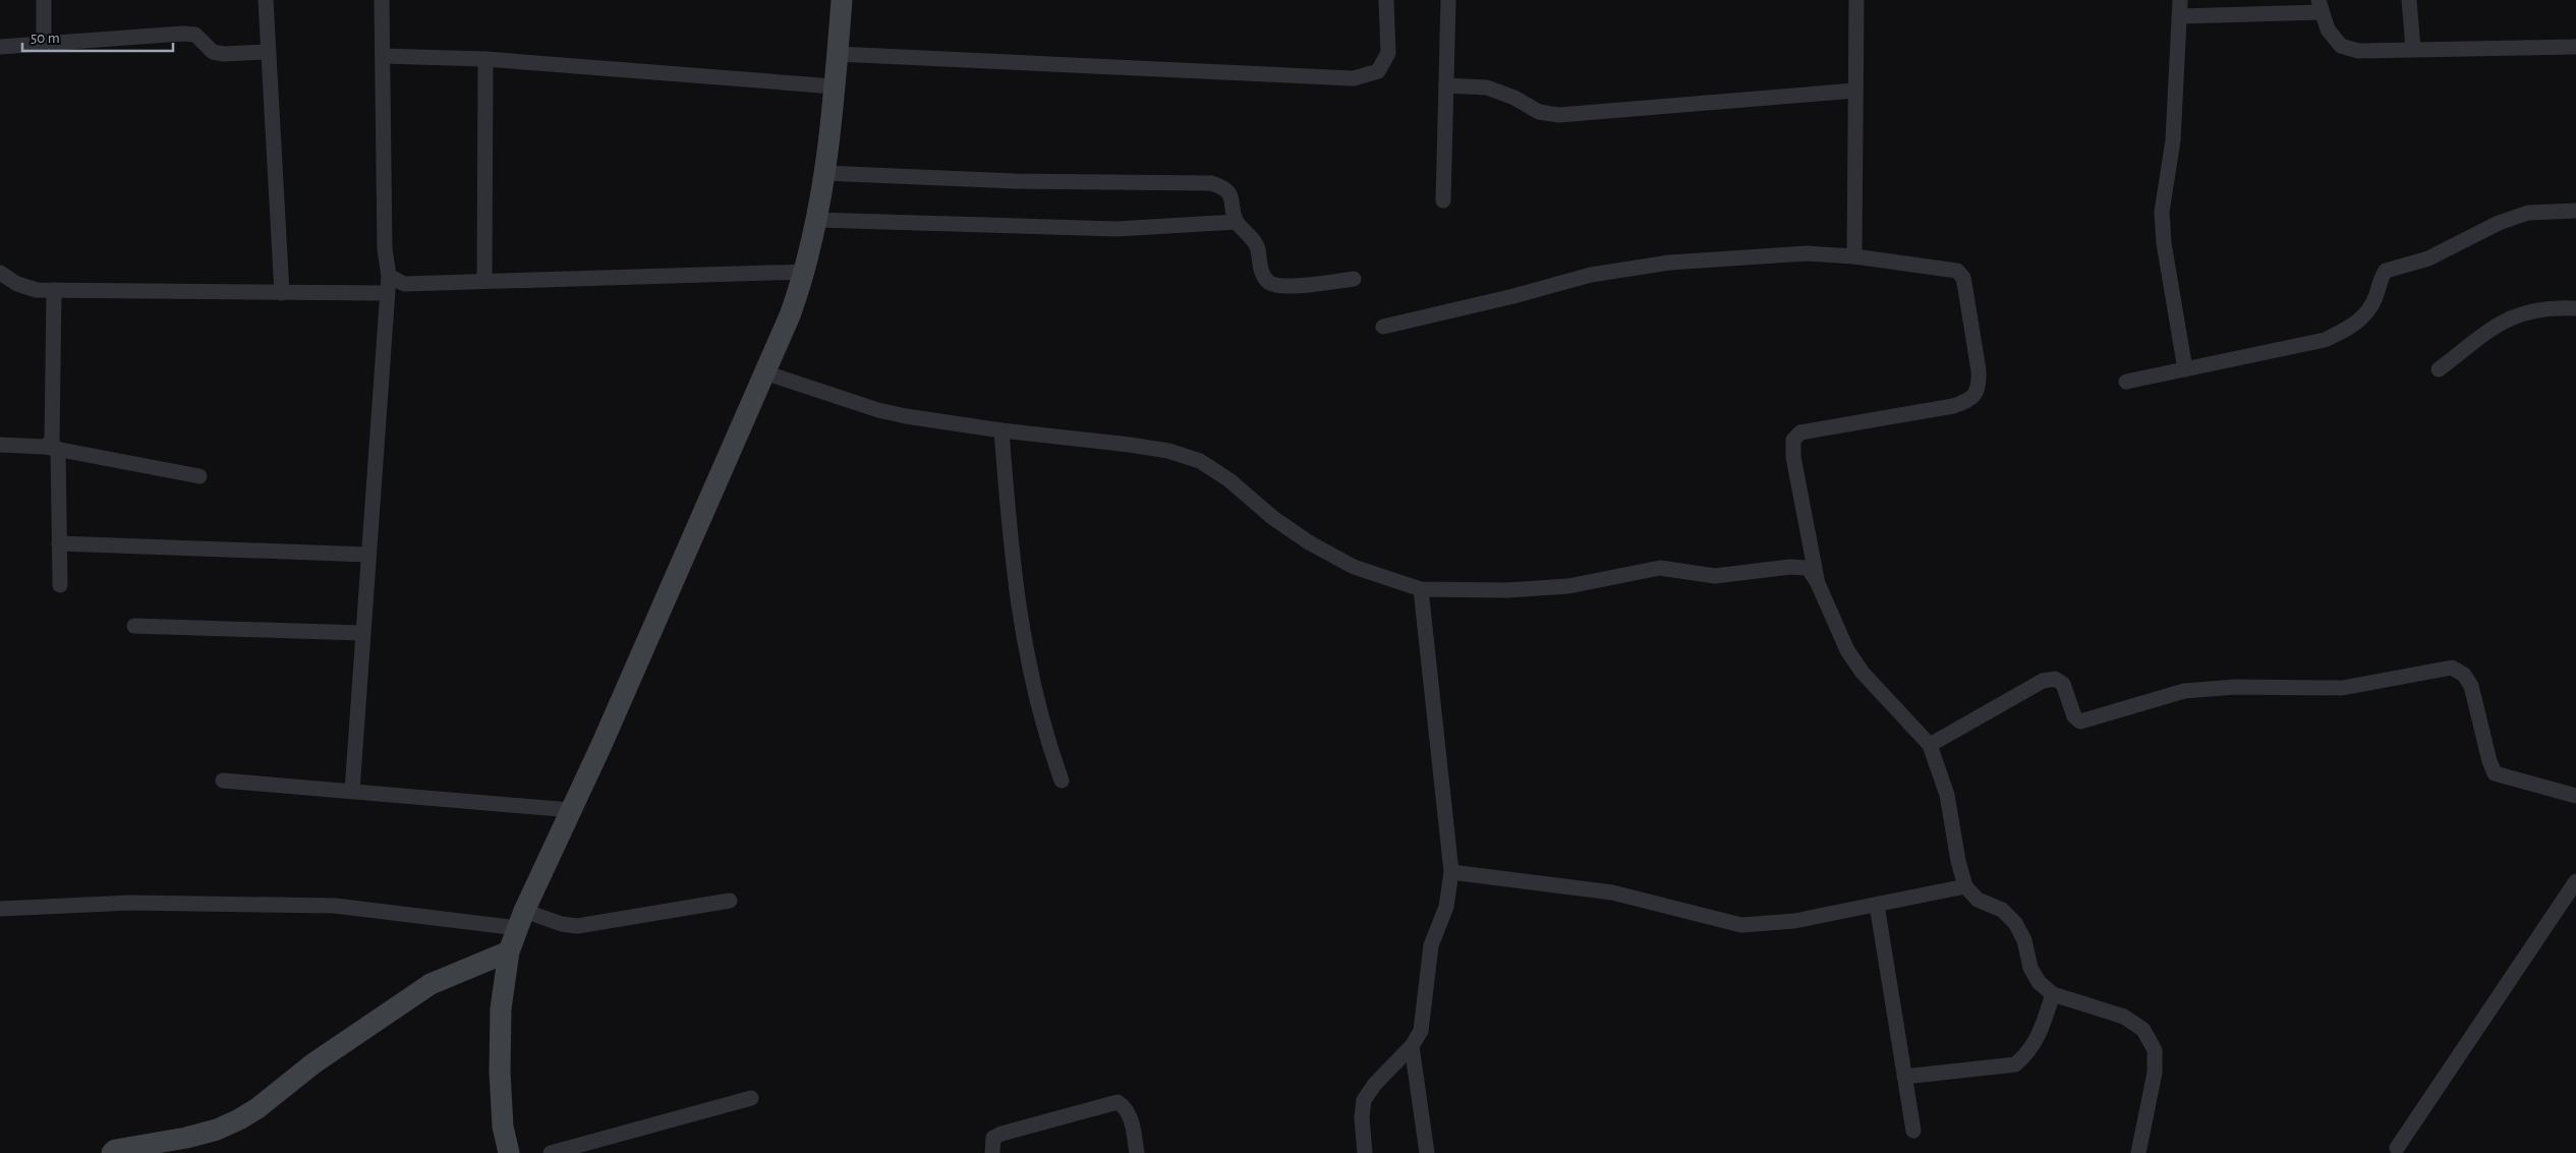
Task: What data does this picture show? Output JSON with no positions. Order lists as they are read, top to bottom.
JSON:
{
  "scale_bar": "50 m"
}
